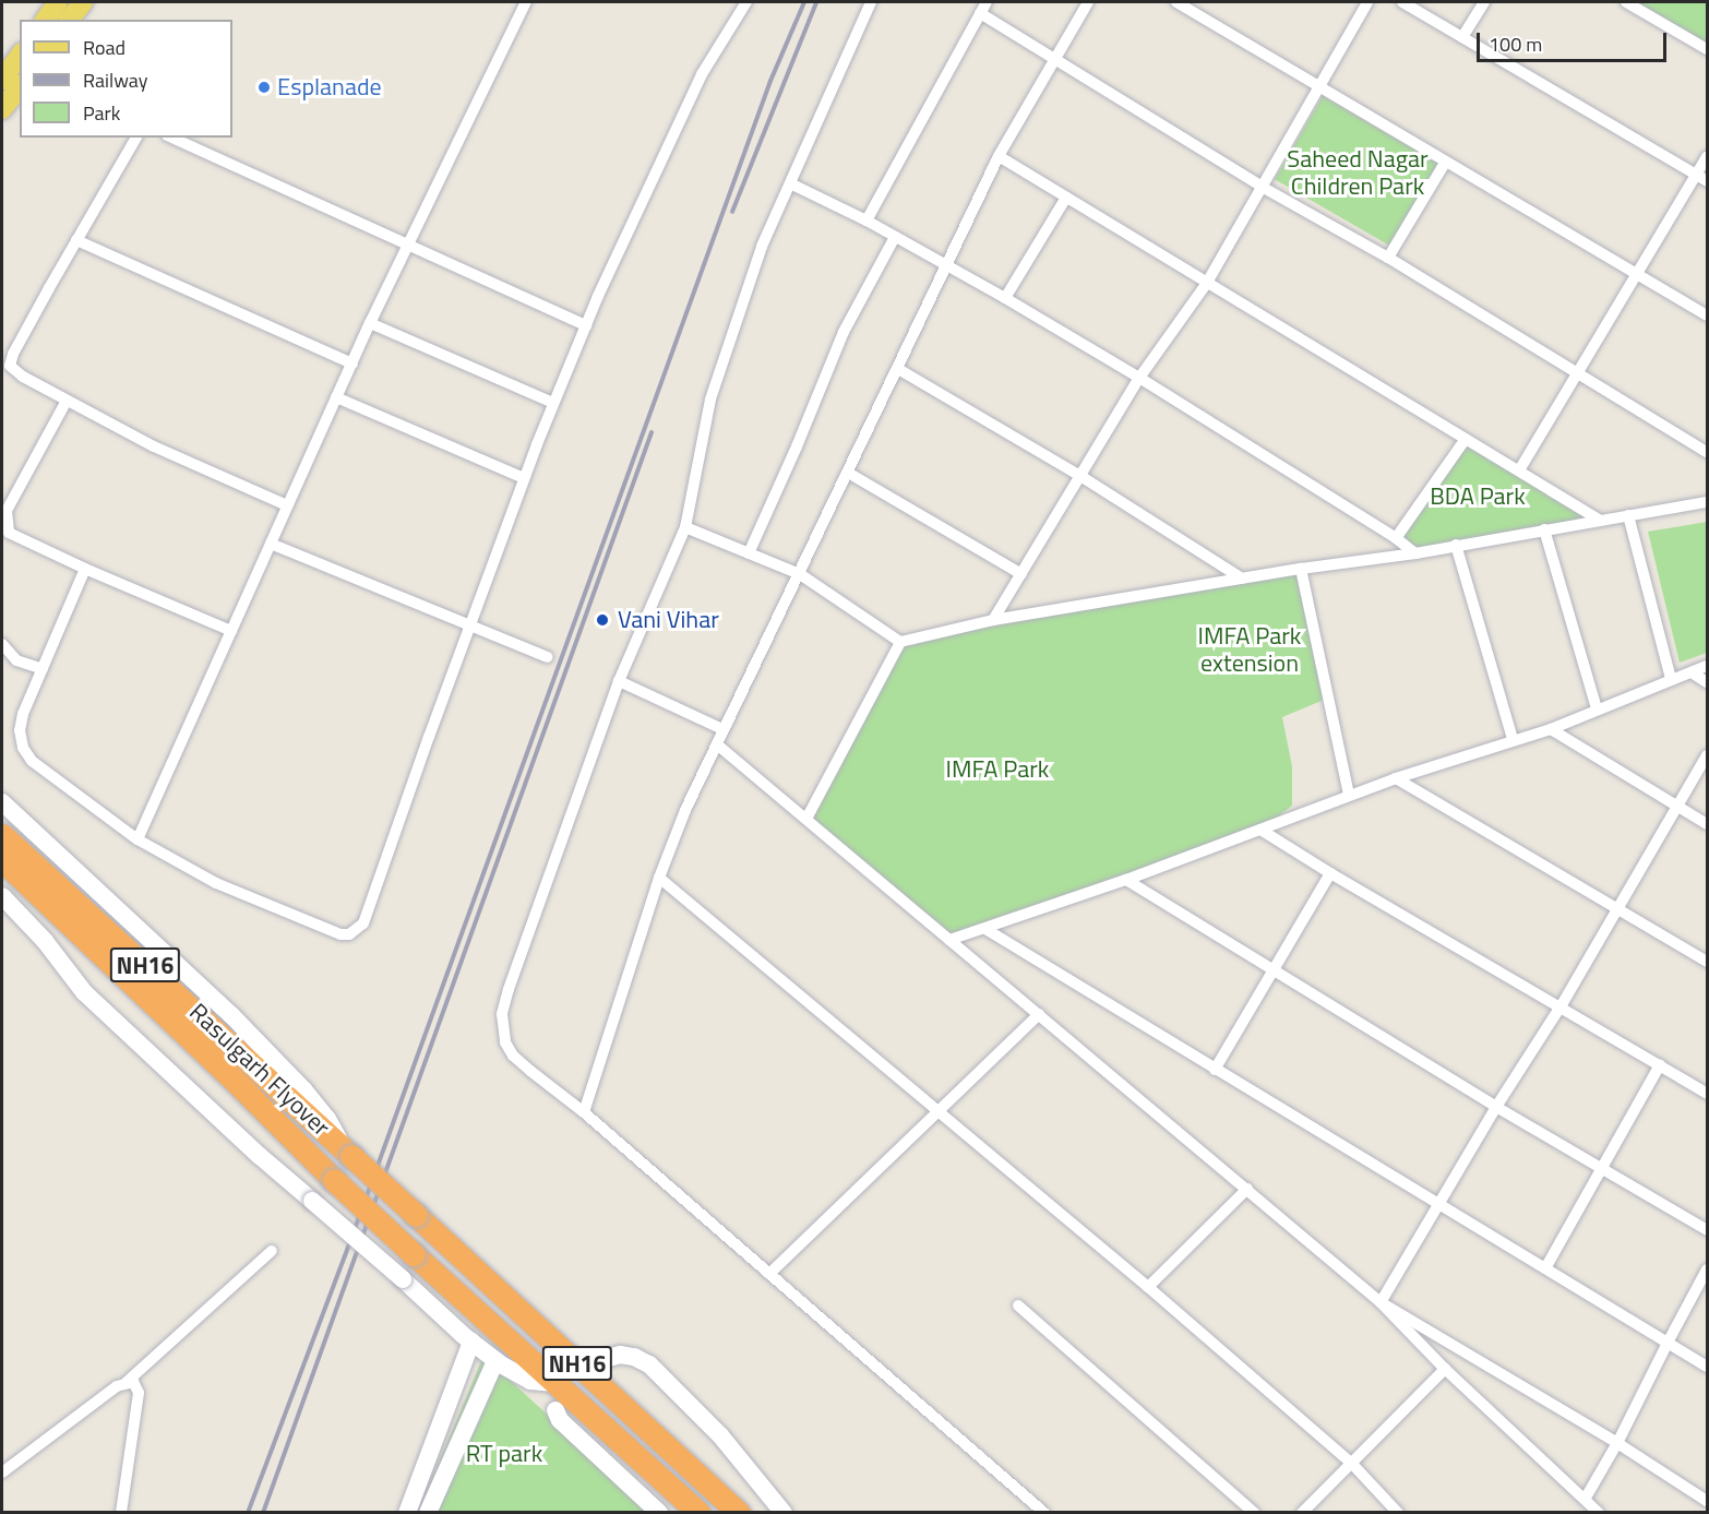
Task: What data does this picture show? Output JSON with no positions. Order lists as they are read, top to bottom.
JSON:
{
  "streets": {
    "highway": ["NH16", "Rasulgarh Flyover"]
  },
  "crossings": [
    ["NH16", "Rasulgarh Flyover"]
  ],
  "parks": [
    "Saheed Nagar Children Park",
    "BDA Park",
    "IMFA Park extension",
    "IMFA Park",
    "RT park"
  ],
  "places": ["Esplanade", "Vani Vihar"],
  "legend": ["Road", "Railway", "Park"],
  "scale_bar": "100 m"
}
